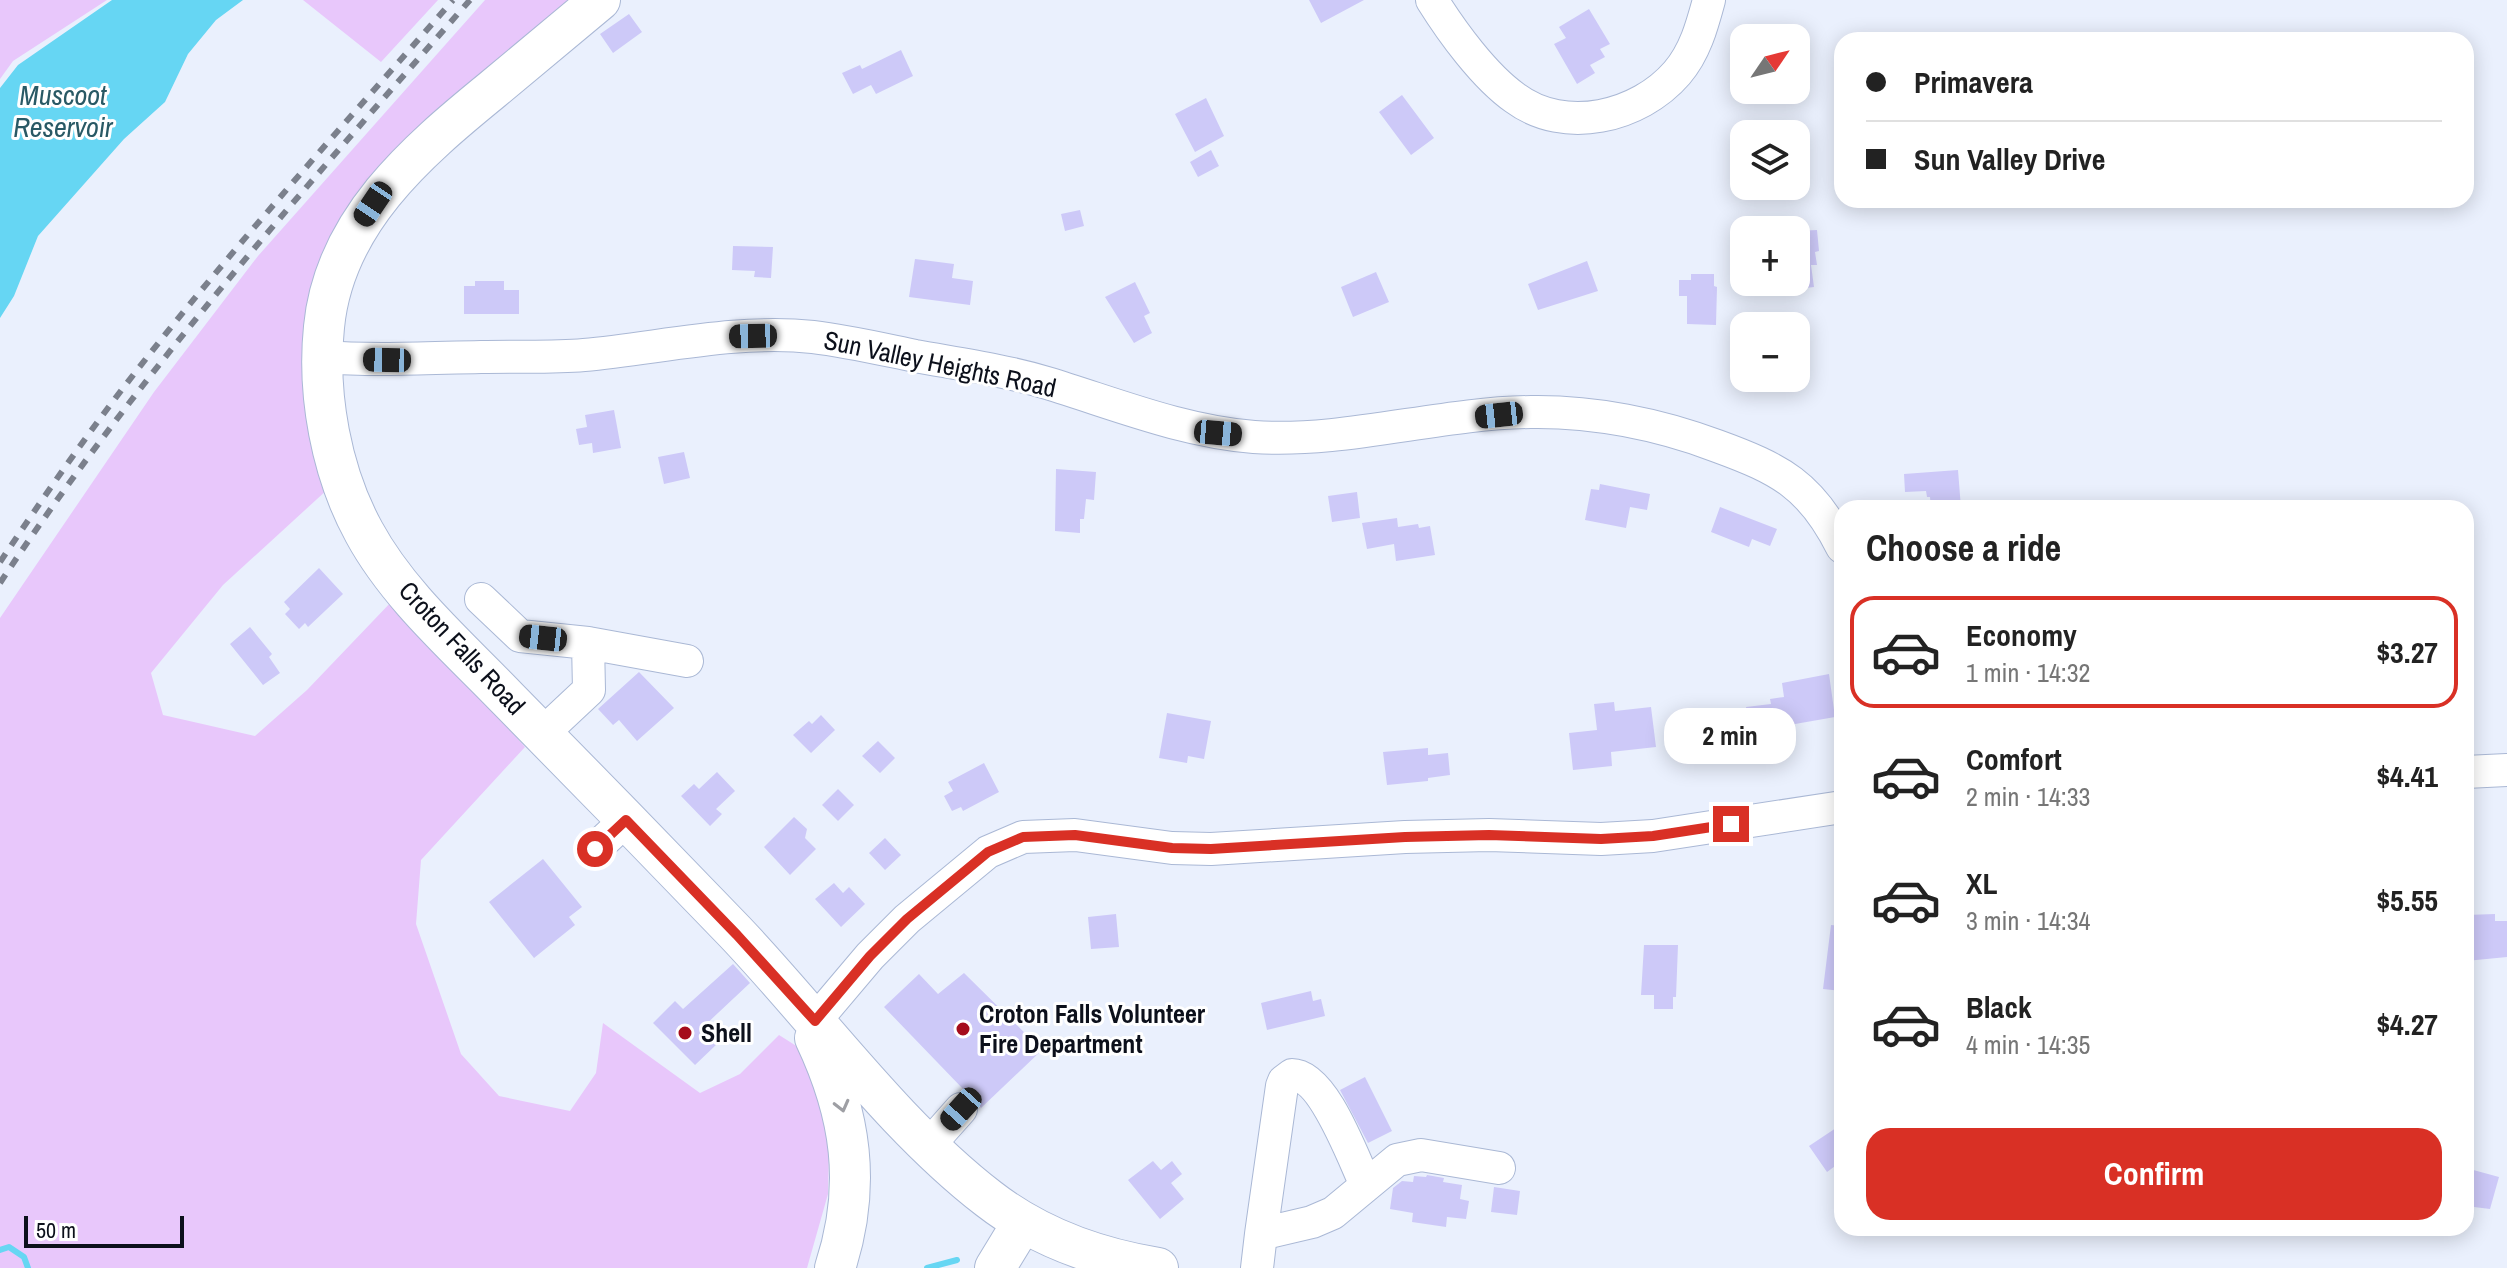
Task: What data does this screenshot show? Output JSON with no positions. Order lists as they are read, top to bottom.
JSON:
{
  "streets": {
    "main road": ["Croton Falls Road"],
    "street": ["Sun Valley Heights Road"]
  },
  "crossings": [
    ["Sun Valley Heights Road", "Croton Falls Road"]
  ],
  "water": ["Muscoot Reservoir"],
  "places": ["Croton Falls Volunteer Fire Department", "Shell"],
  "scale_bar": "50 m",
  "north": "top right",
  "page": {
    "map_buttons": ["+", "−"],
    "banner": ["Primavera", "Sun Valley Drive"],
    "heading": "Choose a ride",
    "list": [
      {
        "name": "Economy",
        "note": "1 min · 14:32",
        "value": "$3.27"
      },
      {
        "name": "Comfort",
        "note": "2 min · 14:33",
        "value": "$4.41"
      },
      {
        "name": "XL",
        "note": "3 min · 14:34",
        "value": "$5.55"
      },
      {
        "name": "Black",
        "note": "4 min · 14:35",
        "value": "$4.27"
      }
    ],
    "bubble": "2 min",
    "buttons": "Confirm",
    "scale": "50 m"
  }
}
